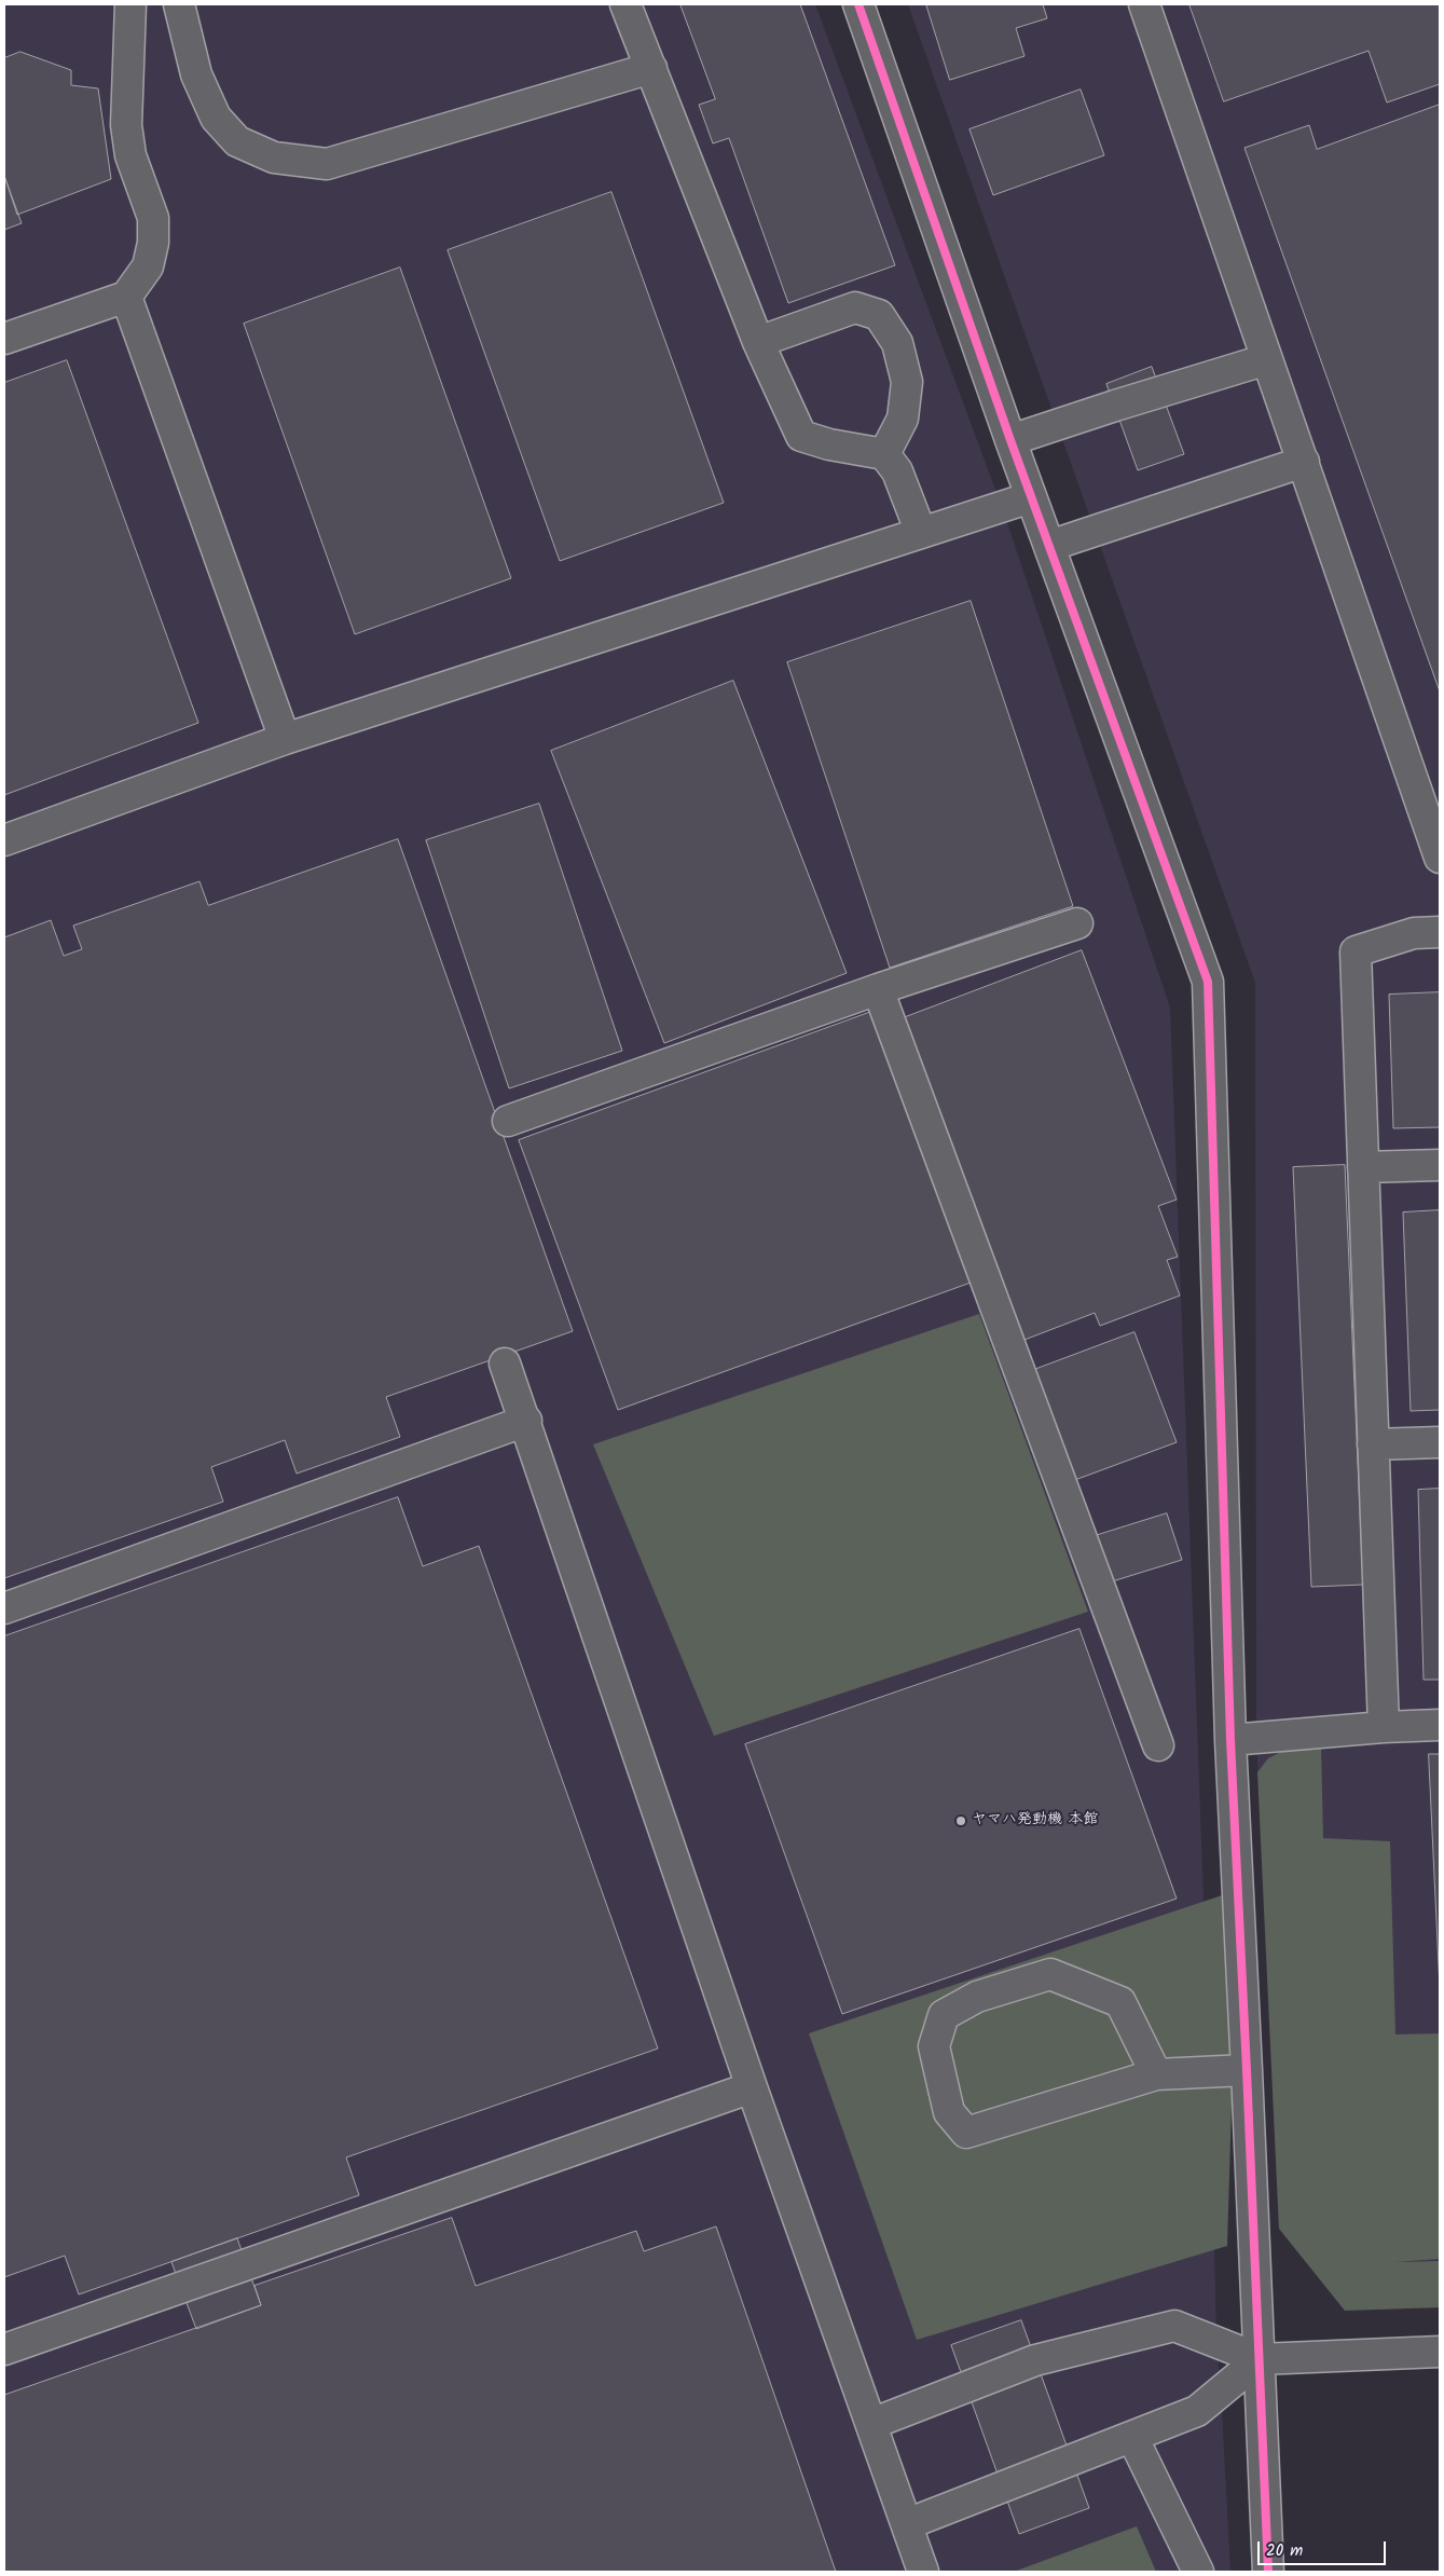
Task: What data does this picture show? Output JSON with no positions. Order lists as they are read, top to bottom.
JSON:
{
  "places": ["ヤマハ発動機 本館"],
  "scale_bar": "20 m"
}
